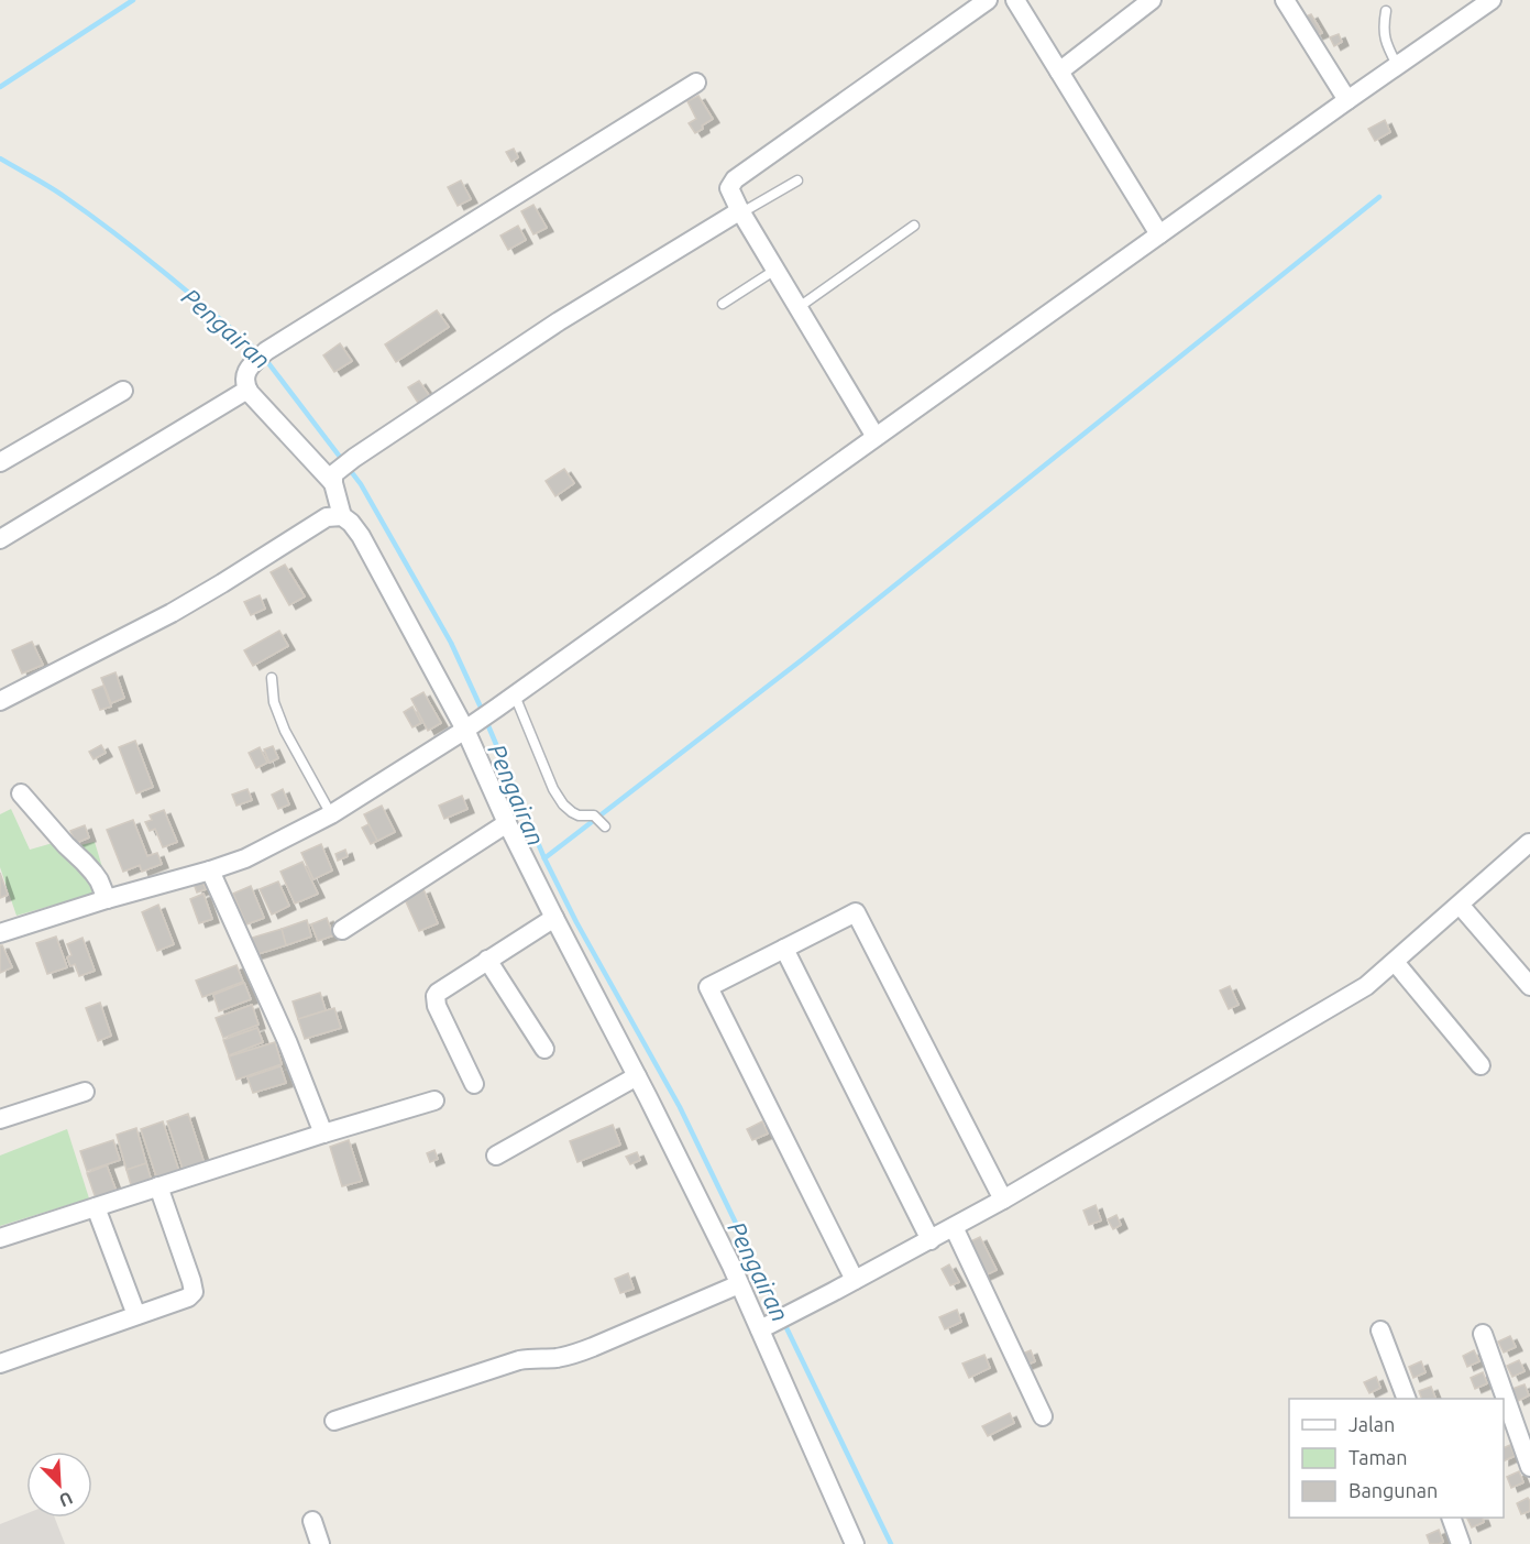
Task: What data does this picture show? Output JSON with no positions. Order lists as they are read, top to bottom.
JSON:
{
  "water": ["Pengairan"],
  "legend": ["Jalan", "Taman", "Bangunan"],
  "north": "bottom right"
}
